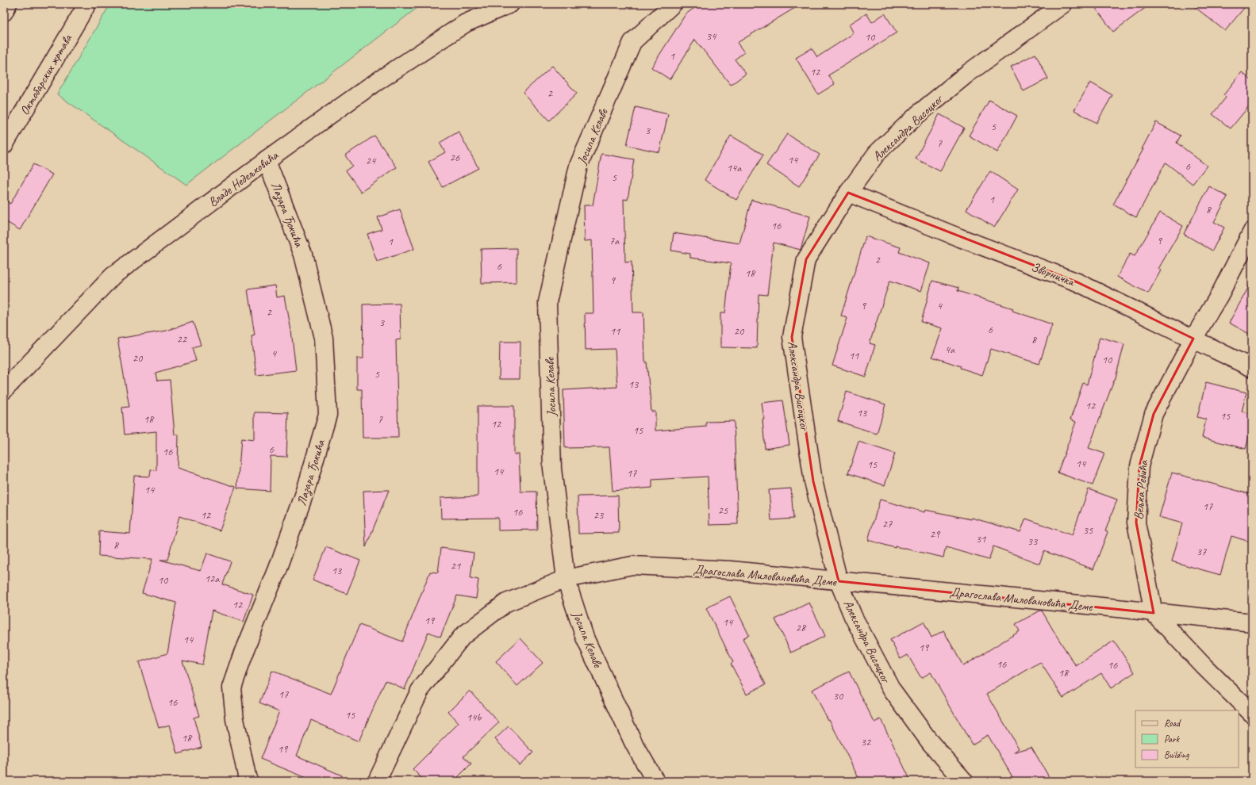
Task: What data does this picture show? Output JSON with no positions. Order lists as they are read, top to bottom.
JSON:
{
  "streets": {
    "street": [
      "Октобарских жртава",
      "Александра Висоцког",
      "Јосипа Келаве",
      "Владе Недељковића",
      "Лазара Ђокића",
      "Зворничка",
      "Вељка Ребића",
      "Драгослава Миловановића Деме"
    ]
  },
  "crossings": [
    ["Александра Висоцког", "Зворничка"],
    ["Александра Висоцког", "Драгослава Миловановића Деме"],
    ["Јосипа Келаве", "Драгослава Миловановића Деме"],
    ["Владе Недељковића", "Лазара Ђокића"],
    ["Зворничка", "Вељка Ребића"],
    ["Вељка Ребића", "Драгослава Миловановића Деме"]
  ],
  "house_numbers": [
    "34",
    "10",
    "1",
    "12",
    "2",
    "5",
    "3",
    "7",
    "26",
    "14",
    "24",
    "6",
    "14a",
    "5",
    "1",
    "8",
    "16",
    "7a",
    "9",
    "1",
    "2",
    "6",
    "18",
    "9",
    "9",
    "4",
    "2",
    "3",
    "6",
    "11",
    "20",
    "22",
    "8",
    "4a",
    "4",
    "11",
    "20",
    "10",
    "5",
    "13",
    "12",
    "13",
    "15",
    "18",
    "7",
    "12",
    "15",
    "6",
    "16",
    "14",
    "15",
    "14",
    "17",
    "14",
    "17",
    "25",
    "16",
    "12",
    "23",
    "27",
    "35",
    "29",
    "31",
    "33",
    "8",
    "37",
    "21",
    "13",
    "12a",
    "10",
    "12",
    "19",
    "14",
    "28",
    "14",
    "19",
    "16",
    "16",
    "18",
    "17",
    "30",
    "16",
    "15",
    "14b",
    "18",
    "32",
    "19"
  ],
  "legend": ["Road", "Park", "Building"]
}
